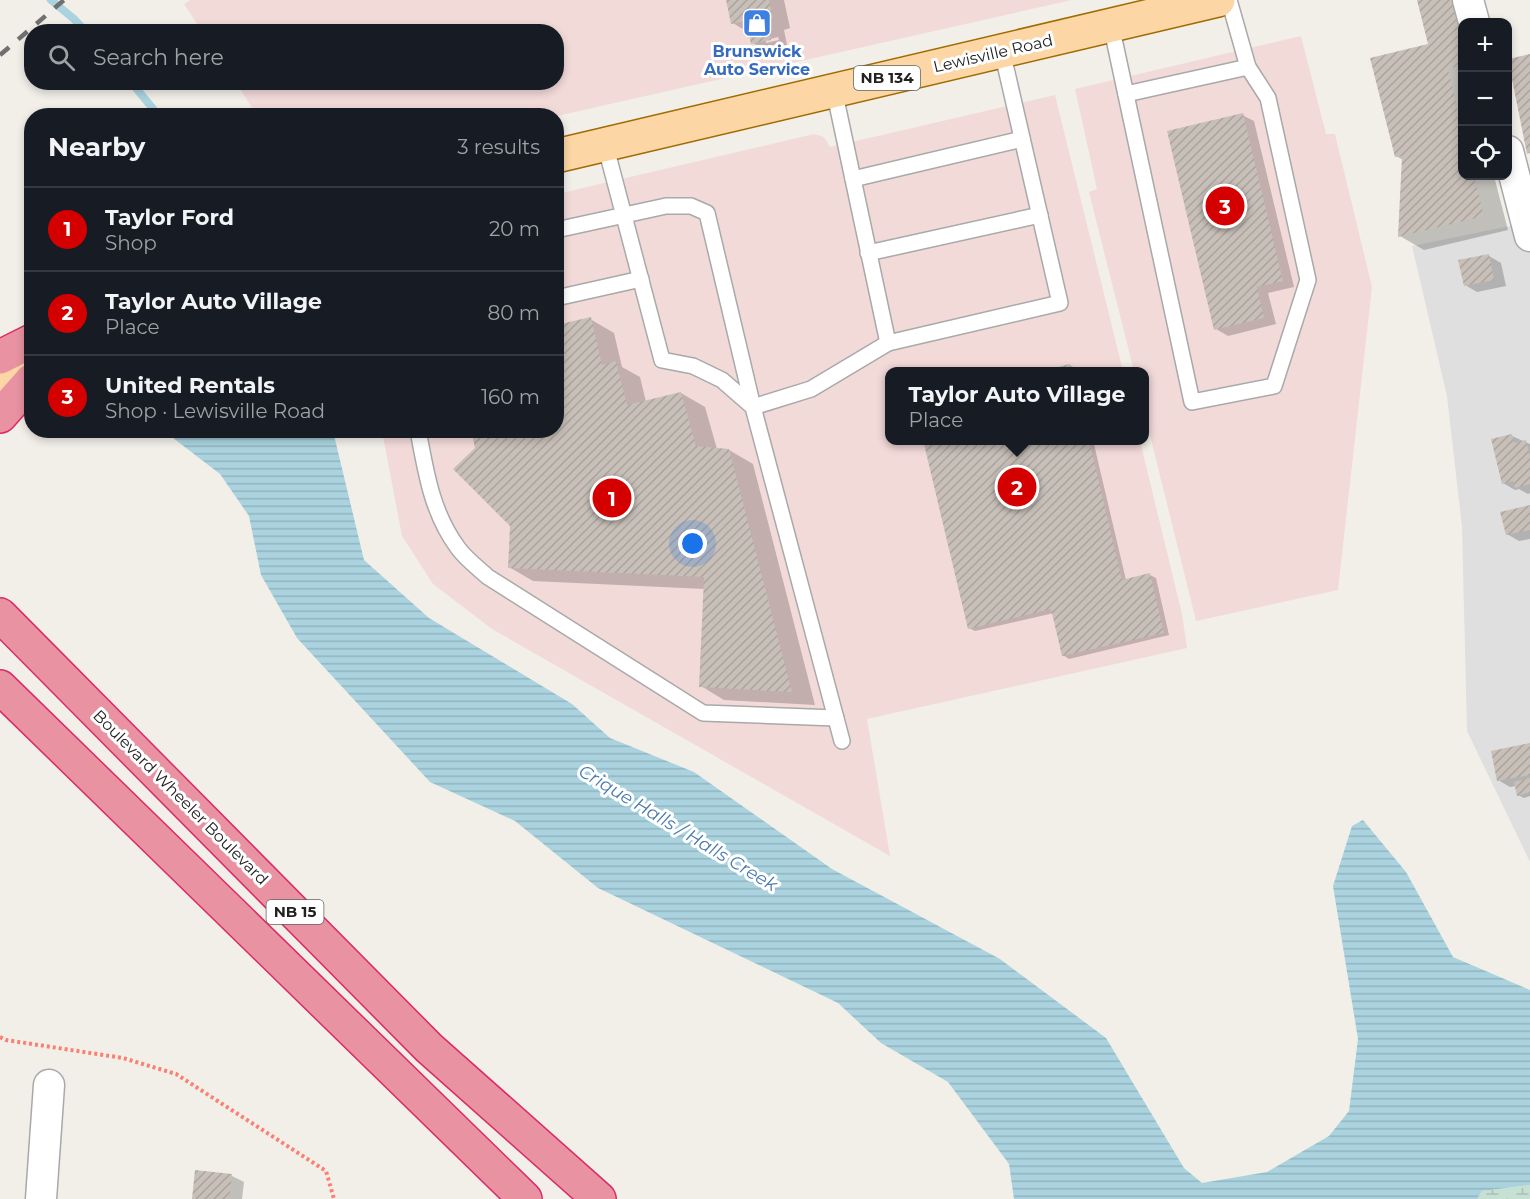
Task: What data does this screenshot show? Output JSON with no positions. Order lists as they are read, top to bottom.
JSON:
{
  "streets": {
    "highway": ["Boulevard Wheeler Boulevard", "NB 15"],
    "main road": ["Lewisville Road", "NB 134"]
  },
  "water": ["Crique Halls / Halls Creek"],
  "places": {
    "shop": ["Brunswick Auto Service"]
  },
  "page": {
    "map_buttons": ["+", "−"],
    "search": "Search here",
    "heading": ["Nearby", "3 results"],
    "pins": ["3", "2", "1"],
    "list": [
      {
        "mark": "1",
        "name": "Taylor Ford",
        "note": "Shop",
        "value": "20 m"
      },
      {
        "mark": "2",
        "name": "Taylor Auto Village",
        "note": "Place",
        "value": "80 m"
      },
      {
        "mark": "3",
        "name": "United Rentals",
        "note": "Shop · Lewisville Road",
        "value": "160 m"
      }
    ],
    "popup": ["Taylor Auto Village", "Place"]
  }
}
